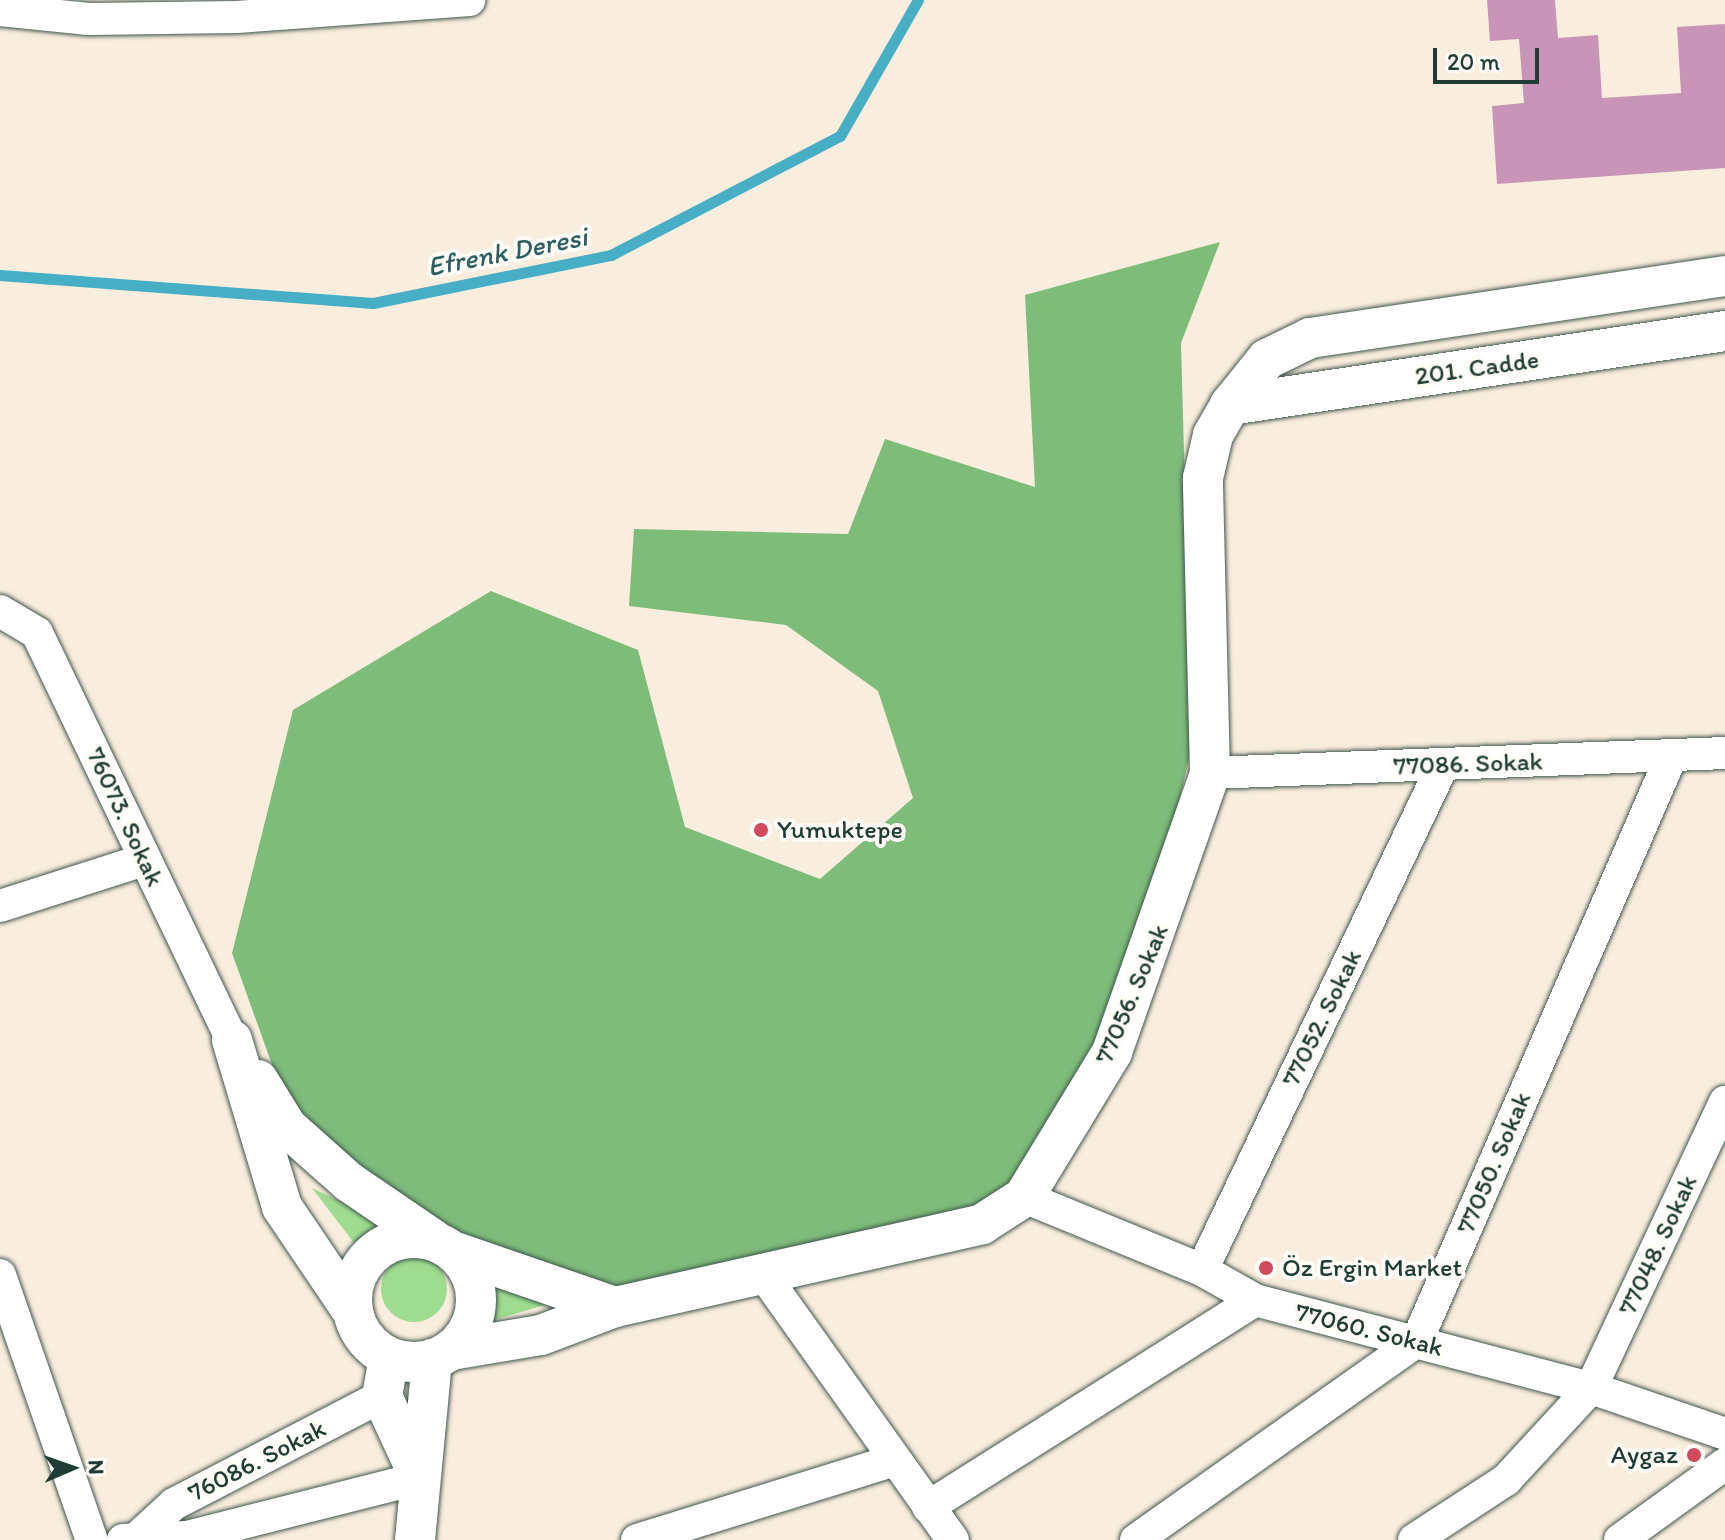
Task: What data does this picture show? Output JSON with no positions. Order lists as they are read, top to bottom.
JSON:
{
  "streets": {
    "street": [
      "201. Cadde",
      "77086. Sokak",
      "76073. Sokak",
      "77056. Sokak",
      "77052. Sokak",
      "77050. Sokak",
      "77048. Sokak",
      "77060. Sokak",
      "76086. Sokak"
    ]
  },
  "crossings": [
    ["201. Cadde", "77056. Sokak"],
    ["77086. Sokak", "77056. Sokak"],
    ["77086. Sokak", "77052. Sokak"],
    ["77086. Sokak", "77050. Sokak"],
    ["77056. Sokak", "77060. Sokak"],
    ["77052. Sokak", "77060. Sokak"],
    ["77050. Sokak", "77060. Sokak"],
    ["77048. Sokak", "77060. Sokak"]
  ],
  "water": ["Efrenk Deresi"],
  "places": ["Yumuktepe", "Öz Ergin Market", "Aygaz"],
  "scale_bar": "20 m",
  "north": "right"
}
